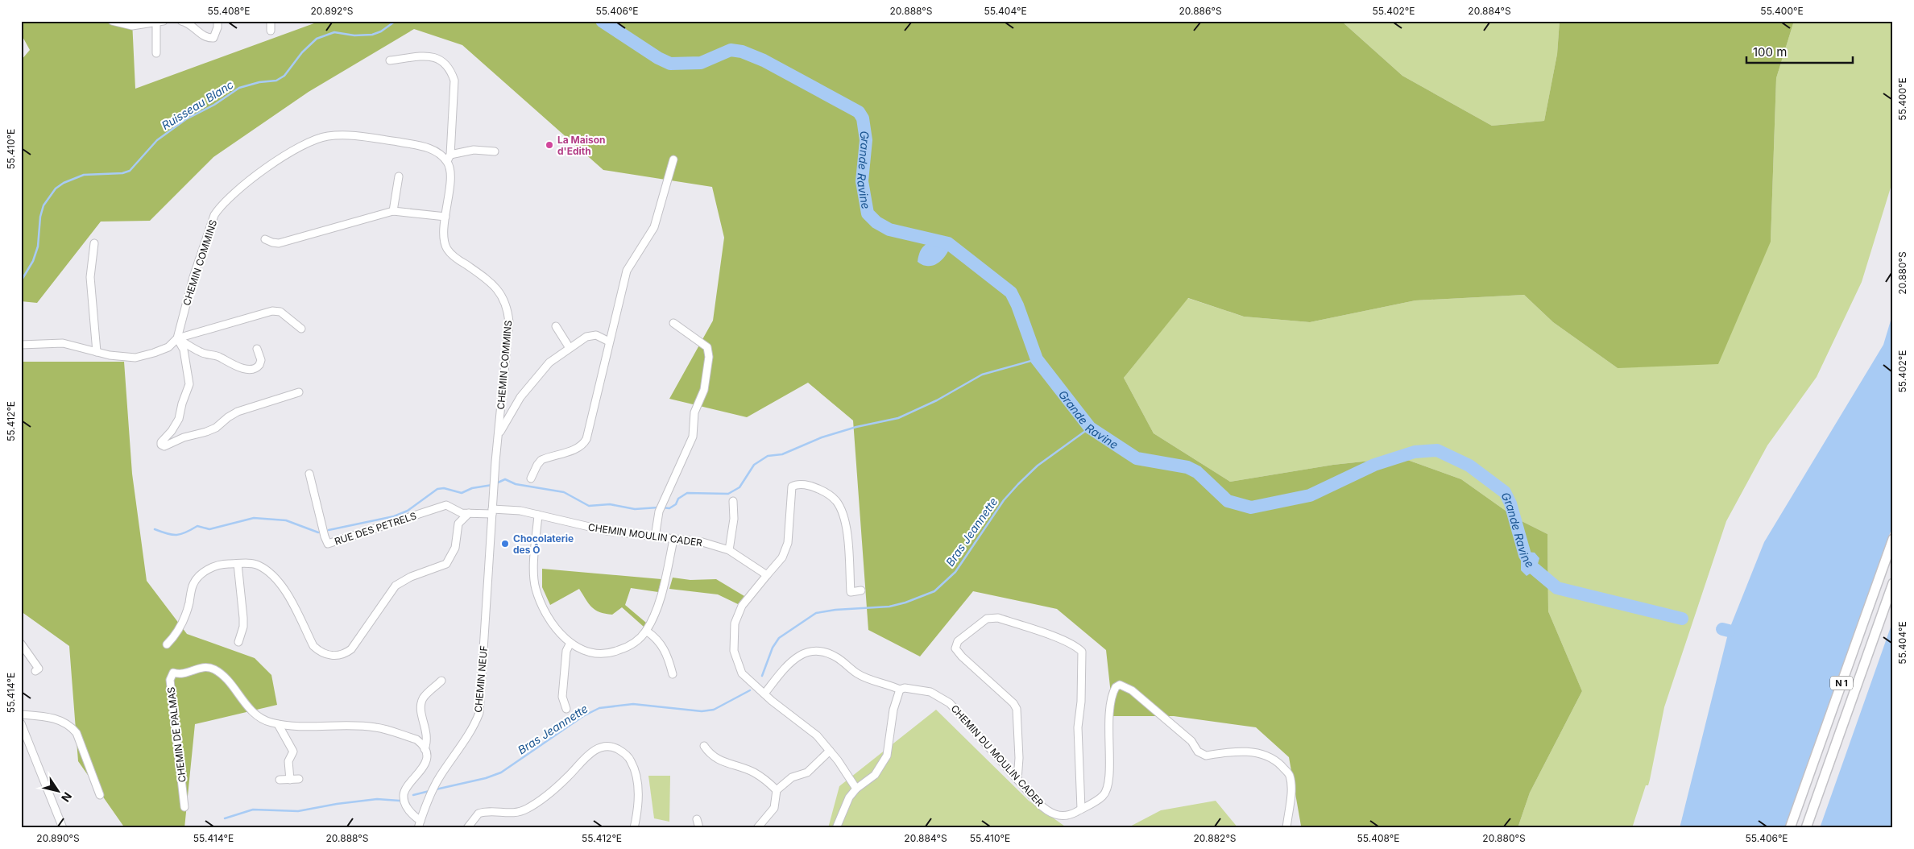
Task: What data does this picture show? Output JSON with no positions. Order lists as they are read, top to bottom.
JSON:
{
  "streets": {
    "main road": ["N 1"],
    "street": [
      "CHEMIN COMMINS",
      "RUE DES PETRELS",
      "CHEMIN MOULIN CADER",
      "CHEMIN NEUF",
      "CHEMIN DE PALMAS",
      "CHEMIN DU MOULIN CADER"
    ]
  },
  "crossings": [
    ["CHEMIN COMMINS", "CHEMIN NEUF"],
    ["RUE DES PETRELS", "CHEMIN MOULIN CADER"],
    ["RUE DES PETRELS", "CHEMIN NEUF"],
    ["CHEMIN MOULIN CADER", "CHEMIN NEUF"]
  ],
  "water": ["Ruisseau Blanc", "Grande Ravine", "Bras Jeannette"],
  "places": ["La Maison d'Edith", "Chocolaterie des Ô"],
  "scale_bar": "100 m",
  "north": "bottom right",
  "coordinates": [
    "55.408°E",
    "20.892°S",
    "55.406°E",
    "20.888°S",
    "55.404°E",
    "20.886°S",
    "55.402°E",
    "20.884°S",
    "55.400°E",
    "55.410°E",
    "20.880°S",
    "55.412°E",
    "55.414°E",
    "20.890°S",
    "20.882°S"
  ]
}
